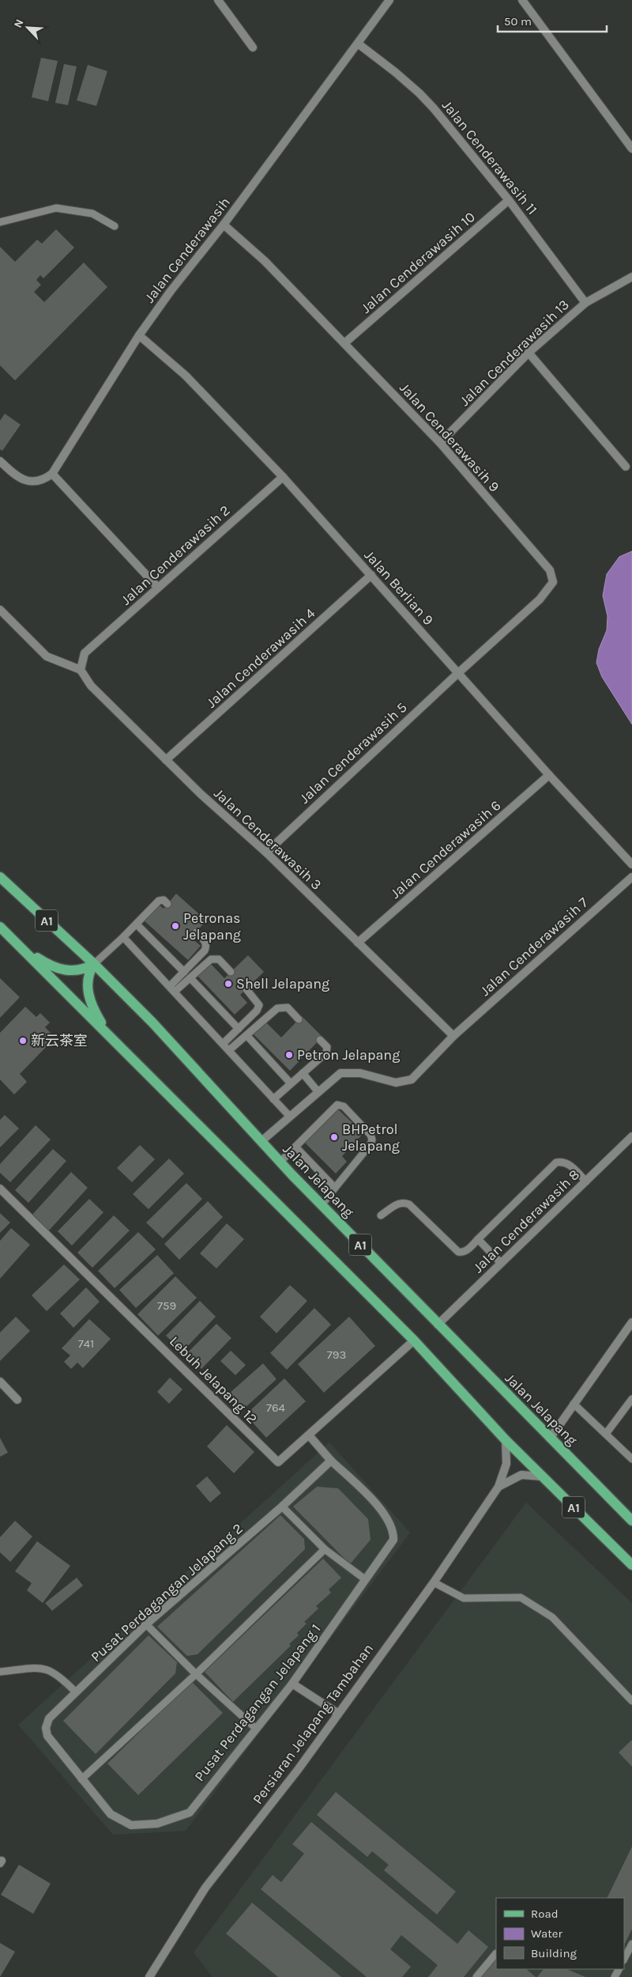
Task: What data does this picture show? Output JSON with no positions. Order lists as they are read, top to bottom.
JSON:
{
  "streets": {
    "main road": ["A1", "Jalan Jelapang"],
    "street": [
      "Jalan Cenderawasih 11",
      "Jalan Cenderawasih",
      "Jalan Cenderawasih 10",
      "Jalan Cenderawasih 13",
      "Jalan Cenderawasih 9",
      "Jalan Cenderawasih 2",
      "Jalan Berlian 9",
      "Jalan Cenderawasih 4",
      "Jalan Cenderawasih 5",
      "Jalan Cenderawasih 3",
      "Jalan Cenderawasih 6",
      "Jalan Cenderawasih 7",
      "Jalan Cenderawasih 8",
      "Lebuh Jelapang 12",
      "Pusat Perdagangan Jelapang 2",
      "Pusat Perdagangan Jelapang 1",
      "Persiaran Jelapang Tambahan"
    ]
  },
  "crossings": [
    ["Jalan Cenderawasih 11", "Jalan Cenderawasih"],
    ["Jalan Cenderawasih 11", "Jalan Cenderawasih 10"],
    ["Jalan Cenderawasih 11", "Jalan Cenderawasih 13"],
    ["Jalan Cenderawasih", "Jalan Cenderawasih 9"],
    ["Jalan Cenderawasih", "Jalan Berlian 9"],
    ["Jalan Cenderawasih 10", "Jalan Cenderawasih 9"],
    ["Jalan Cenderawasih 13", "Jalan Cenderawasih 9"],
    ["Jalan Cenderawasih 9", "Jalan Berlian 9"],
    ["Jalan Cenderawasih 9", "Jalan Cenderawasih 5"],
    ["Jalan Cenderawasih 2", "Jalan Berlian 9"],
    ["Jalan Cenderawasih 2", "Jalan Cenderawasih 3"],
    ["Jalan Berlian 9", "Jalan Cenderawasih 4"],
    ["Jalan Berlian 9", "Jalan Cenderawasih 5"],
    ["Jalan Berlian 9", "Jalan Cenderawasih 6"],
    ["Jalan Cenderawasih 4", "Jalan Cenderawasih 3"],
    ["Jalan Cenderawasih 5", "Jalan Cenderawasih 3"],
    ["Jalan Cenderawasih 3", "Jalan Cenderawasih 6"],
    ["Jalan Cenderawasih 3", "Jalan Cenderawasih 7"],
    ["A1", "Lebuh Jelapang 12"],
    ["A1", "Persiaran Jelapang Tambahan"],
    ["Jalan Cenderawasih 7", "Jalan Jelapang"],
    ["Jalan Jelapang", "Jalan Cenderawasih 8"],
    ["Pusat Perdagangan Jelapang 2", "Pusat Perdagangan Jelapang 1"]
  ],
  "places": [
    "Petronas Jelapang",
    "Shell Jelapang",
    "新云茶室",
    "Petron Jelapang",
    "BHPetrol Jelapang"
  ],
  "house_numbers": [
    "759",
    "741",
    "793",
    "764"
  ],
  "legend": ["Road", "Water", "Building"],
  "scale_bar": "50 m",
  "north": "top left"
}
